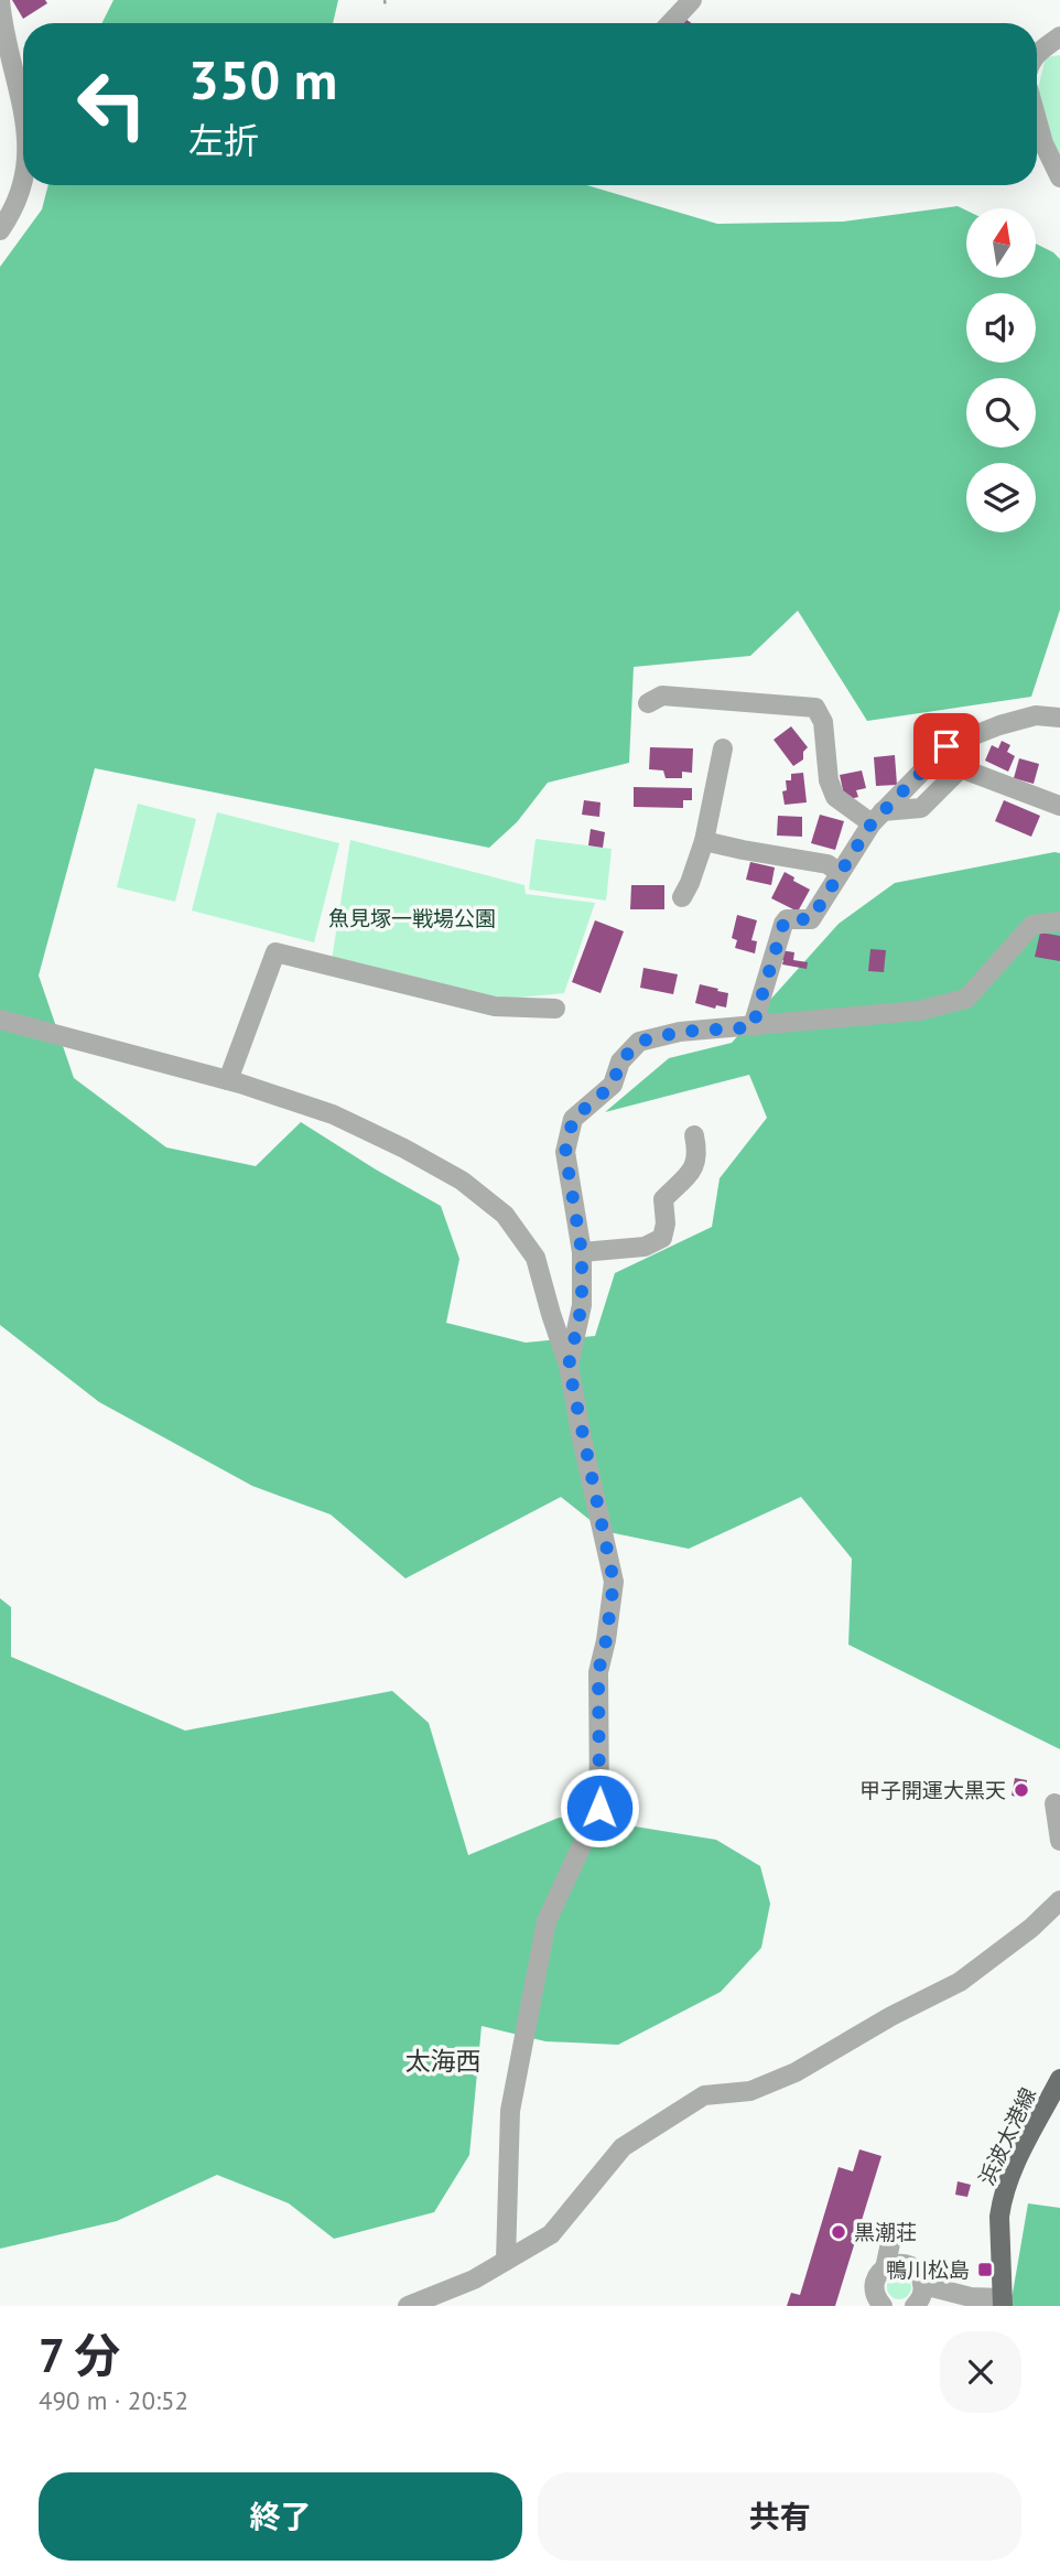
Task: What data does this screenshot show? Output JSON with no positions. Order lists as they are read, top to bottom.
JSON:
{
  "streets": {
    "main road": ["浜波太港線"]
  },
  "districts": ["太海西"],
  "parks": ["魚見塚一戦場公園"],
  "places": {
    "other": ["甲子開運大黒天", "黒潮荘"],
    "transit": ["鴨川松島"]
  },
  "north": "top",
  "page": {
    "turn": ["350 m", "左折"],
    "heading": ["7 分", "490 m · 20:52"],
    "buttons": ["終了", "共有"]
  }
}
